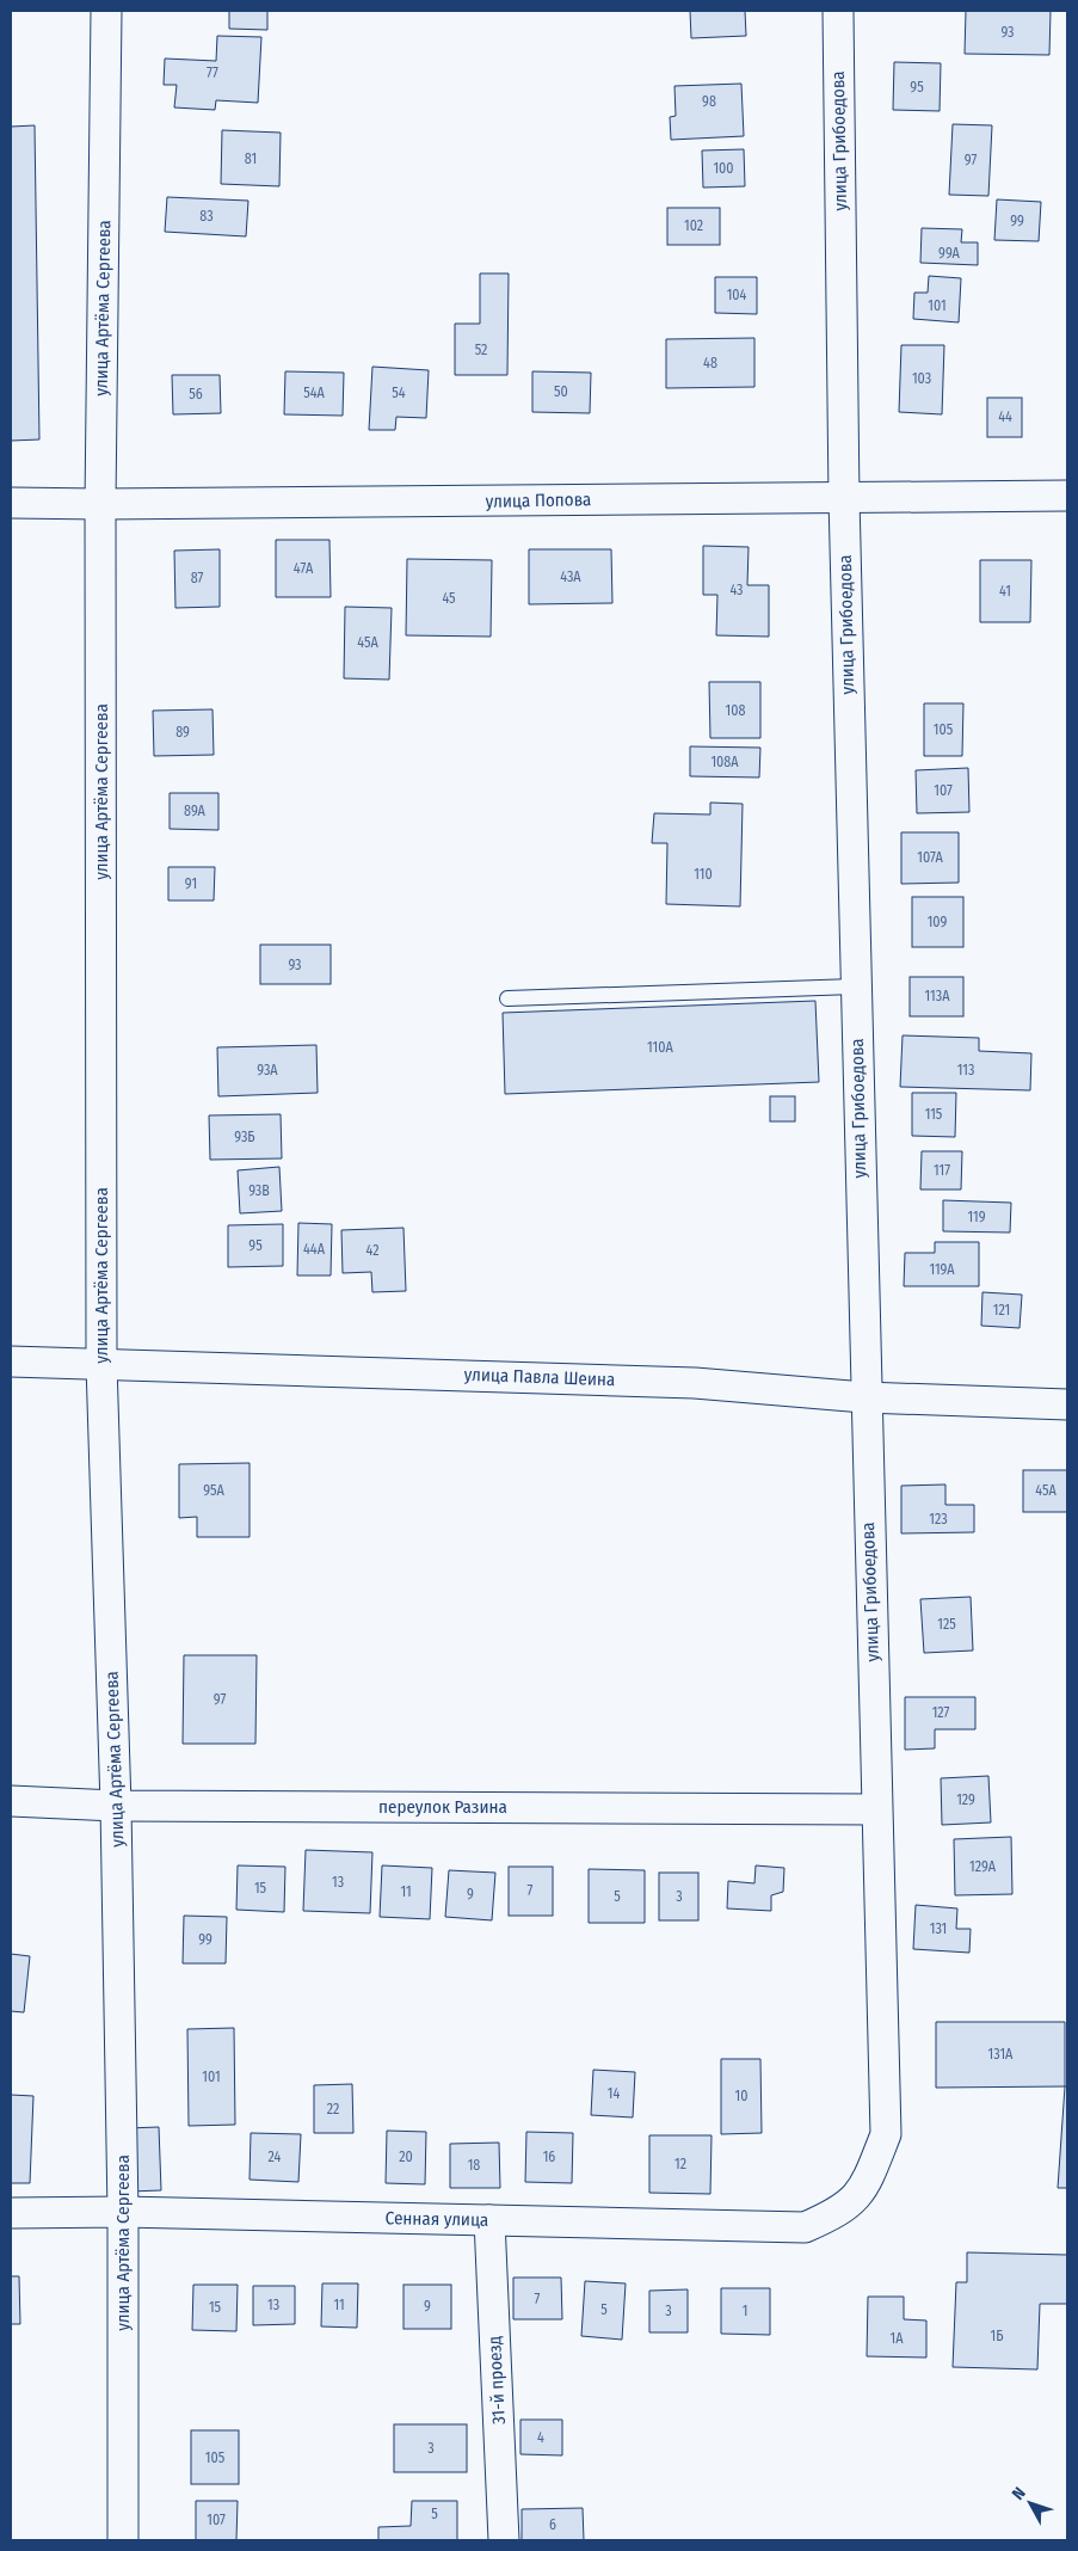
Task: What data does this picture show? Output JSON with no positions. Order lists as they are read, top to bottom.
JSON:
{
  "streets": {
    "street": [
      "улица Грибоедова",
      "улица Артёма Сергеева",
      "улица Попова",
      "улица Павла Шеина",
      "переулок Разина",
      "Сенная улица",
      "31-й проезд"
    ]
  },
  "crossings": [
    ["улица Грибоедова", "улица Попова"],
    ["улица Грибоедова", "улица Павла Шеина"],
    ["улица Грибоедова", "переулок Разина"],
    ["улица Грибоедова", "Сенная улица"],
    ["улица Артёма Сергеева", "улица Попова"],
    ["улица Артёма Сергеева", "улица Павла Шеина"],
    ["улица Артёма Сергеева", "переулок Разина"],
    ["улица Артёма Сергеева", "Сенная улица"],
    ["Сенная улица", "31-й проезд"]
  ],
  "house_numbers": [
    "93",
    "77",
    "95",
    "98",
    "81",
    "97",
    "100",
    "83",
    "99",
    "102",
    "99А",
    "104",
    "101",
    "52",
    "48",
    "103",
    "50",
    "54А",
    "54",
    "56",
    "44",
    "47А",
    "43А",
    "87",
    "43",
    "41",
    "45",
    "45А",
    "108",
    "105",
    "89",
    "108А",
    "107",
    "89А",
    "107А",
    "110",
    "91",
    "109",
    "93",
    "113А",
    "110А",
    "93А",
    "113",
    "115",
    "93Б",
    "117",
    "93В",
    "119",
    "95",
    "44А",
    "42",
    "119А",
    "121",
    "95А",
    "45А",
    "123",
    "125",
    "97",
    "127",
    "129",
    "129А",
    "13",
    "15",
    "7",
    "11",
    "9",
    "5",
    "3",
    "131",
    "99",
    "131А",
    "101",
    "14",
    "10",
    "22",
    "24",
    "20",
    "16",
    "12",
    "18",
    "7",
    "13",
    "11",
    "9",
    "15",
    "5",
    "3",
    "1",
    "1Б",
    "1А",
    "4",
    "3",
    "105",
    "5",
    "107",
    "6"
  ],
  "north": "top left"
}
